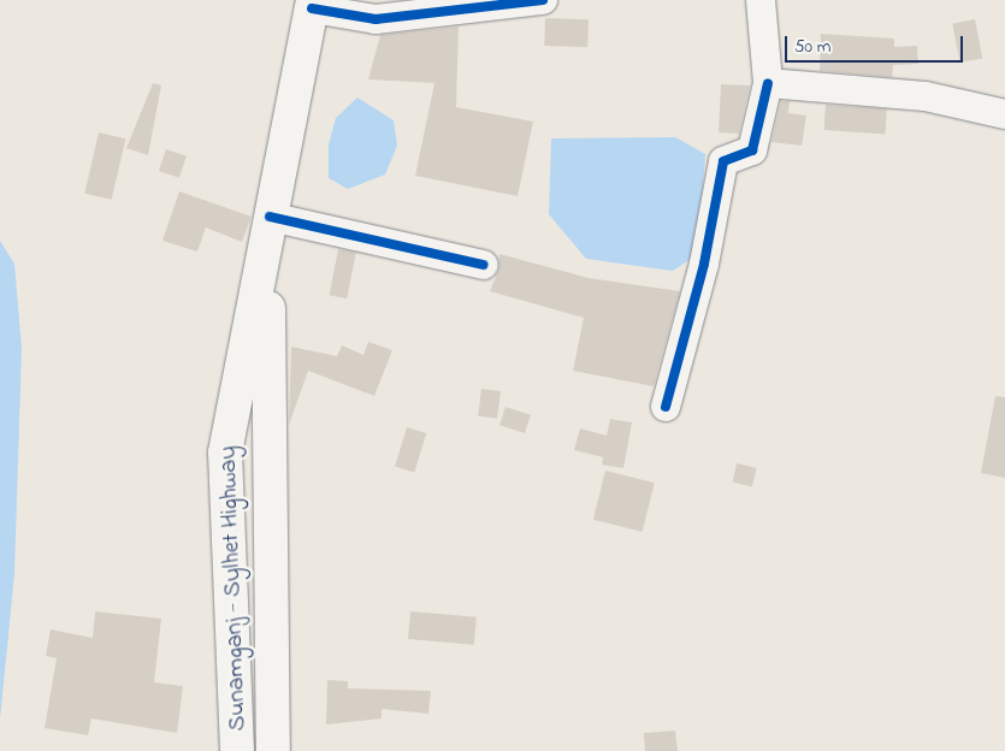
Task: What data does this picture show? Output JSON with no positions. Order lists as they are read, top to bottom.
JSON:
{
  "streets": {
    "main road": ["Sunamganj - Sylhet Highway"]
  },
  "scale_bar": "50 m"
}
